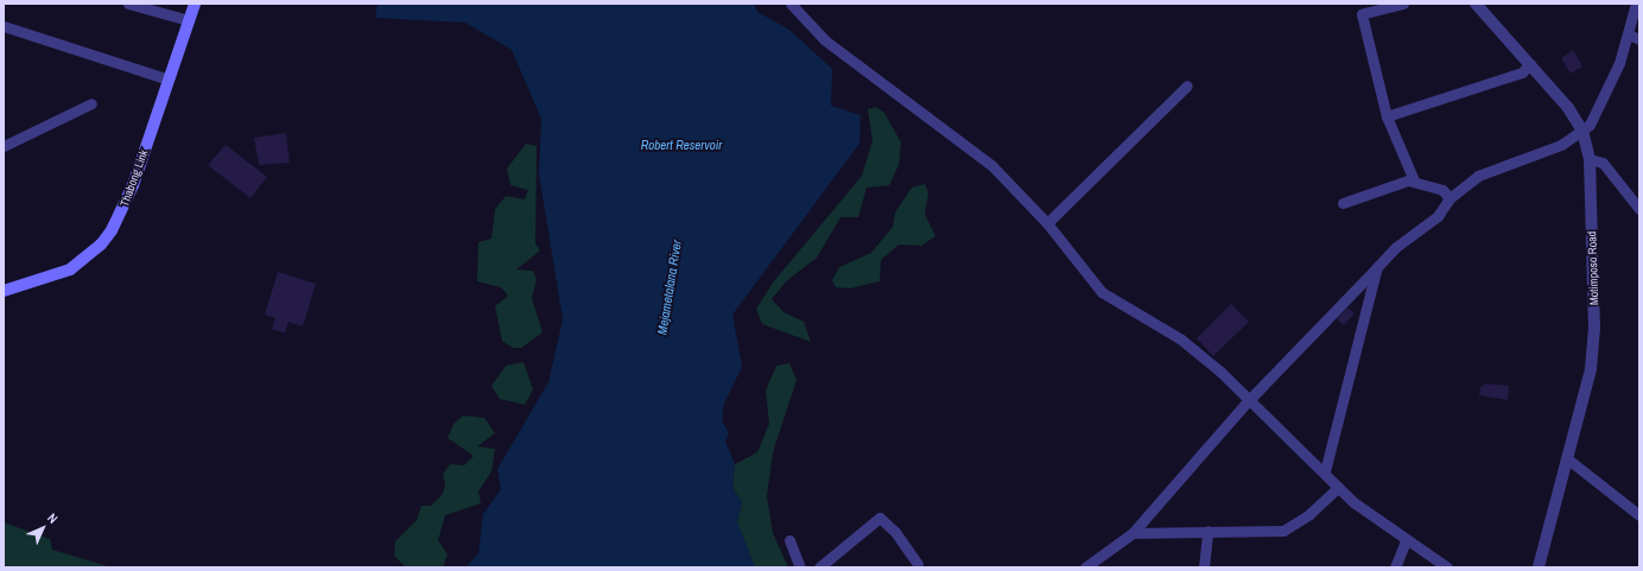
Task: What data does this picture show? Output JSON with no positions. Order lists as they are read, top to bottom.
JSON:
{
  "streets": {
    "main road": ["Thabong Link"],
    "street": ["Motimposo Road"]
  },
  "water": ["Robert Reservoir", "Mejametalana River"],
  "north": "top right"
}
